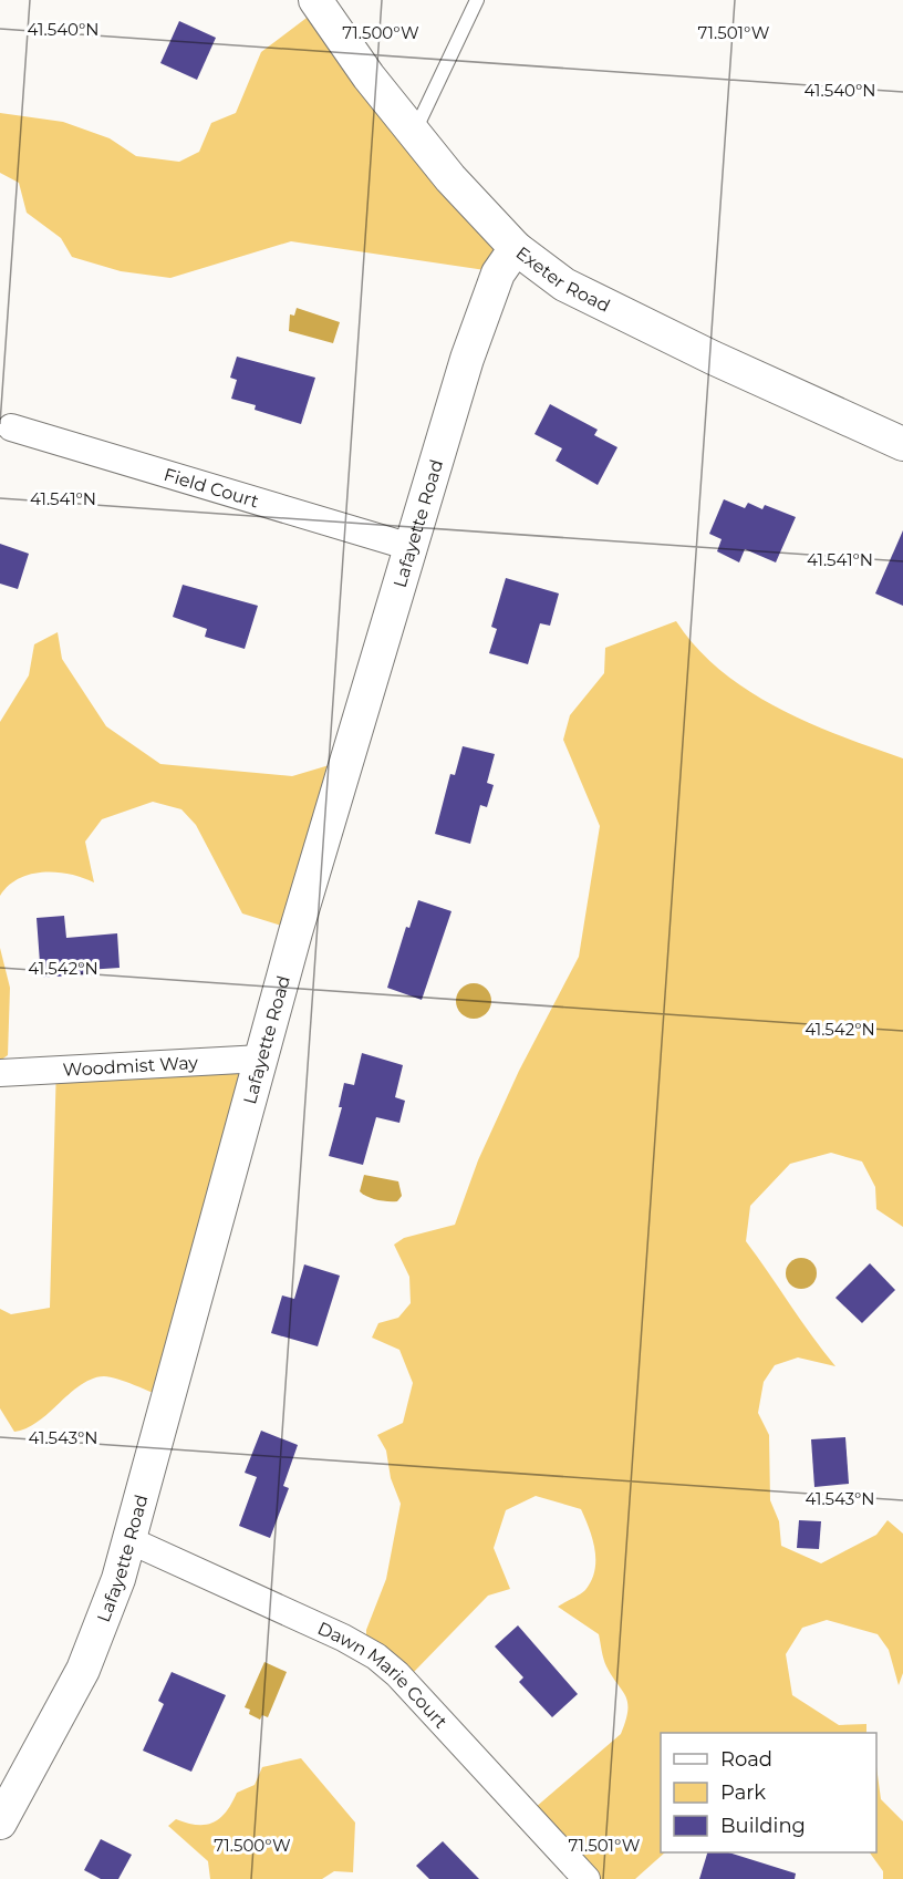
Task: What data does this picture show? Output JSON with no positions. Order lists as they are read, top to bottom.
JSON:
{
  "streets": {
    "street": [
      "Exeter Road",
      "Field Court",
      "Lafayette Road",
      "Woodmist Way",
      "Dawn Marie Court"
    ]
  },
  "crossings": [
    ["Exeter Road", "Lafayette Road"],
    ["Field Court", "Lafayette Road"],
    ["Lafayette Road", "Woodmist Way"],
    ["Lafayette Road", "Dawn Marie Court"]
  ],
  "legend": ["Road", "Park", "Building"],
  "coordinates": [
    "41.540°N",
    "71.500°W",
    "71.501°W",
    "41.541°N",
    "41.542°N",
    "41.543°N"
  ]
}
